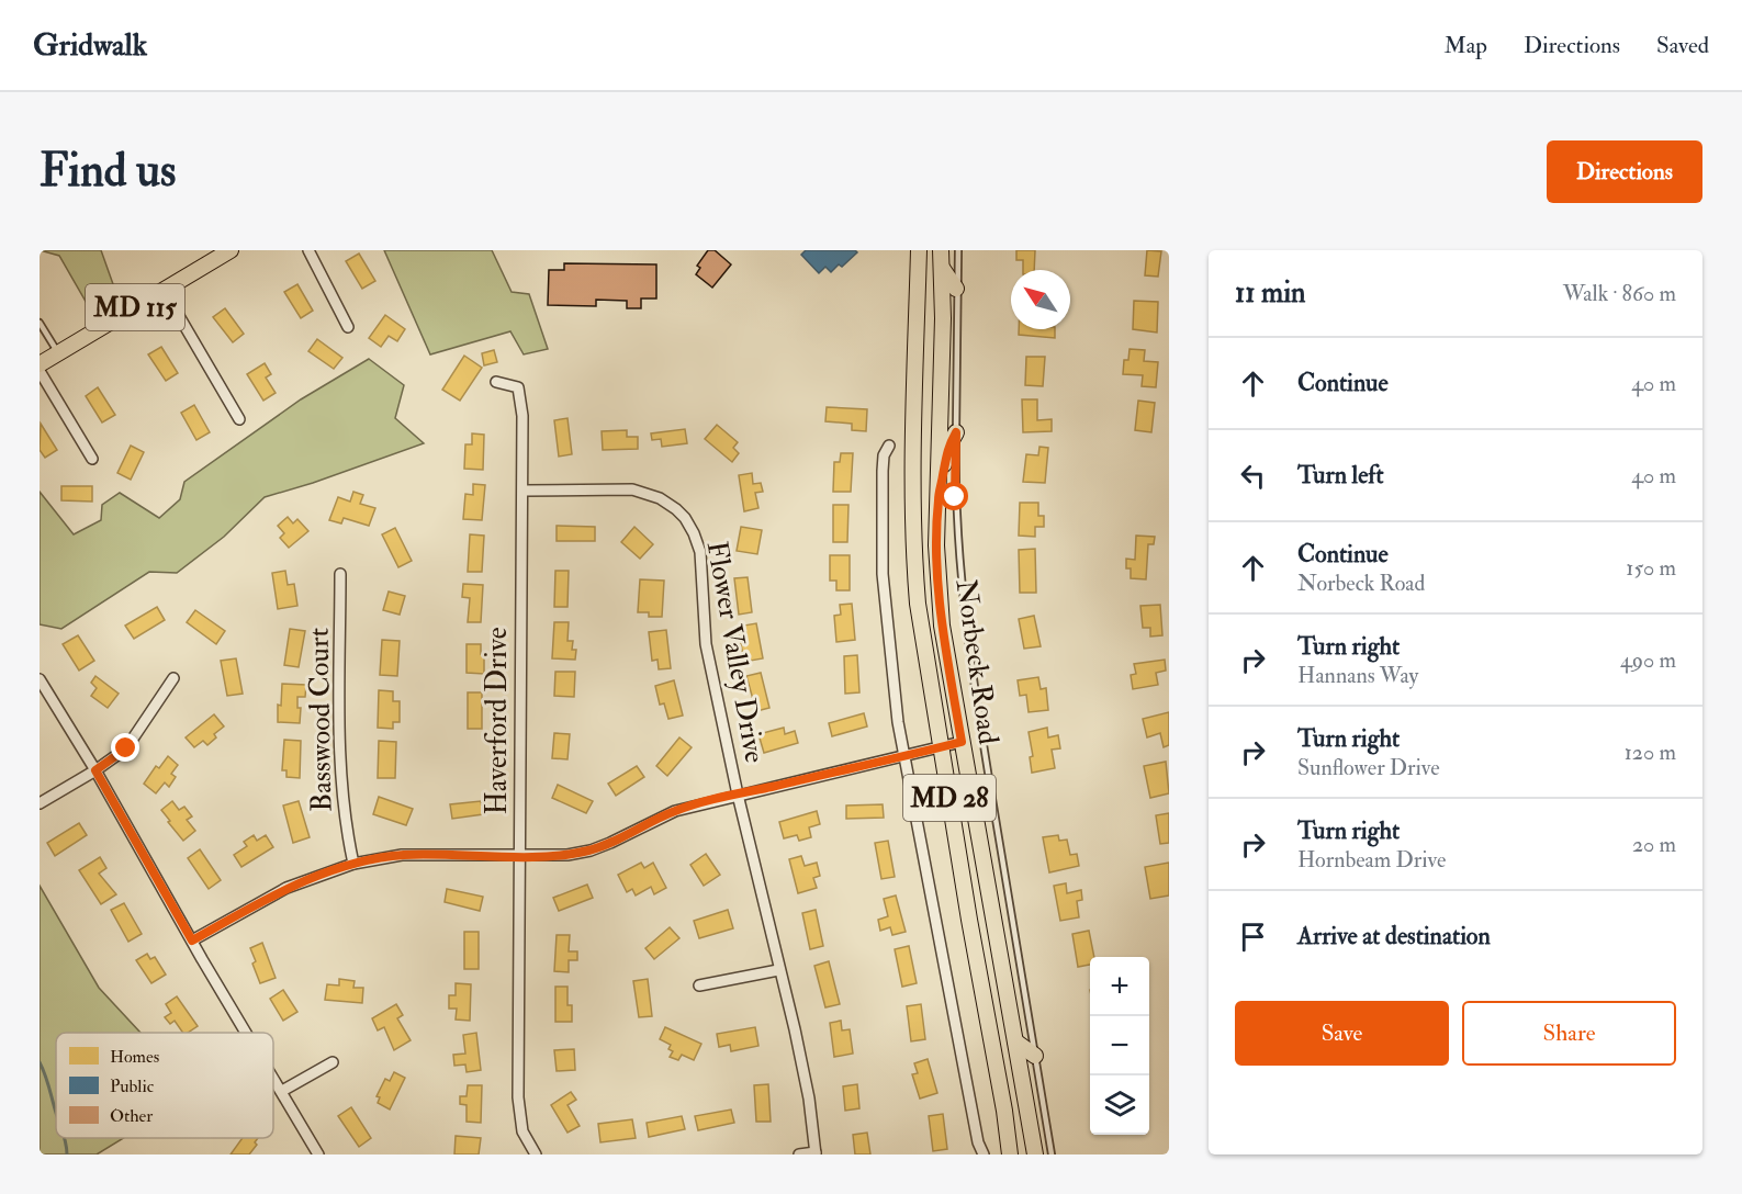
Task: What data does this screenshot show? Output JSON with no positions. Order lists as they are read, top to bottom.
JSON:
{
  "streets": {
    "main road": ["MD 115", "Norbeck Road", "MD 28"],
    "street": ["Flower Valley Drive", "Basswood Court", "Haverford Drive"]
  },
  "crossings": [
    ["Flower Valley Drive", "Haverford Drive"]
  ],
  "legend": ["Homes", "Public", "Other"],
  "north": "top left",
  "page": {
    "header": "Gridwalk",
    "nav": ["Map", "Directions", "Saved"],
    "buttons": [
      "Directions",
      ["Save", "Share"]
    ],
    "title": "Find us",
    "heading": ["11 min", "Walk · 860 m"],
    "list": [
      ["Continue", "40 m"],
      ["Turn left", "40 m"],
      ["Continue", "Norbeck Road", "150 m"],
      ["Turn right", "Hannans Way", "490 m"],
      ["Turn right", "Sunflower Drive", "120 m"],
      ["Turn right", "Hornbeam Drive", "20 m"],
      "Arrive at destination"
    ],
    "map_buttons": ["+", "−"]
  }
}
